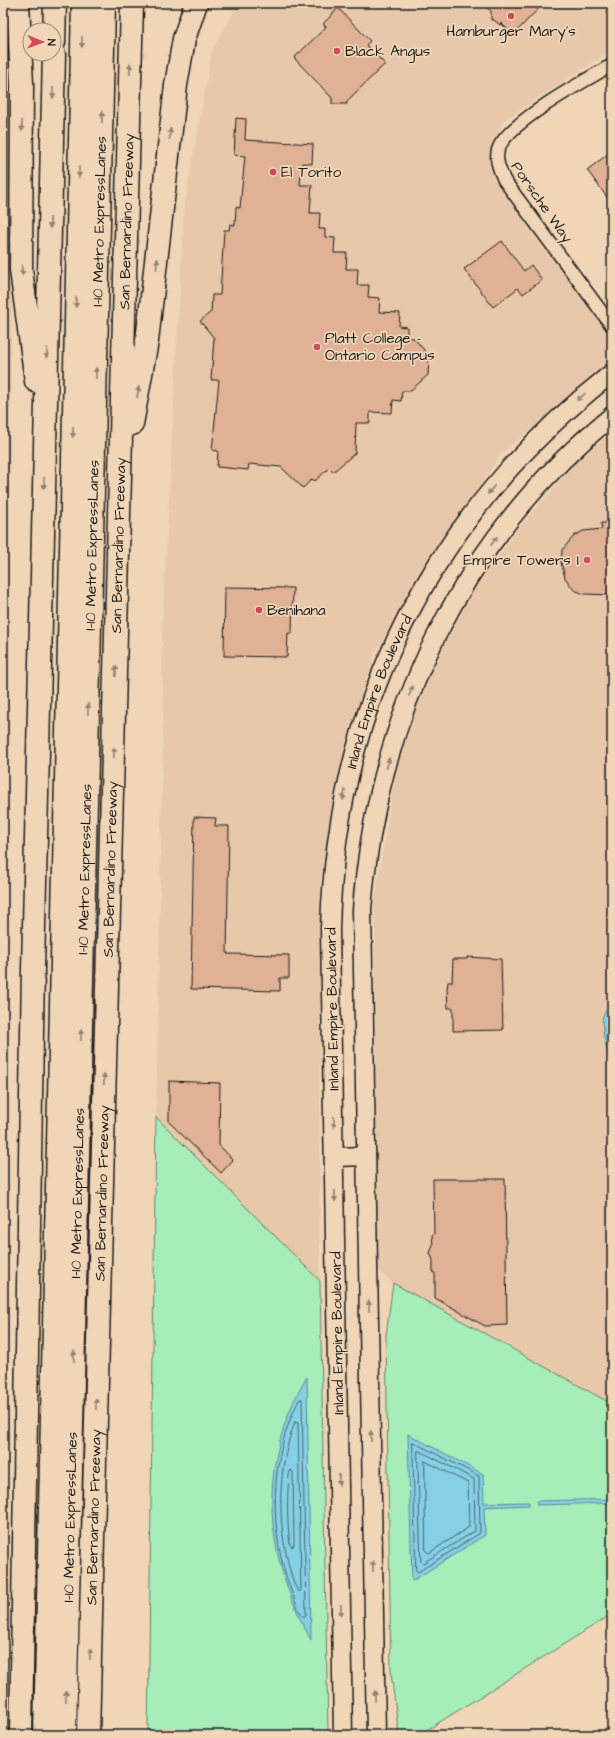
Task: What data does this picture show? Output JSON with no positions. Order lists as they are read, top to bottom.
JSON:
{
  "streets": {
    "highway": ["I-10 Metro ExpressLanes", "San Bernardino Freeway"],
    "main road": ["Inland Empire Boulevard"],
    "street": ["Porsche Way"]
  },
  "places": [
    "Hamburger Mary's",
    "Black Angus",
    "El Torito",
    "Platt College - Ontario Campus",
    "Empire Towers I",
    "Benihana"
  ],
  "north": "right"
}
